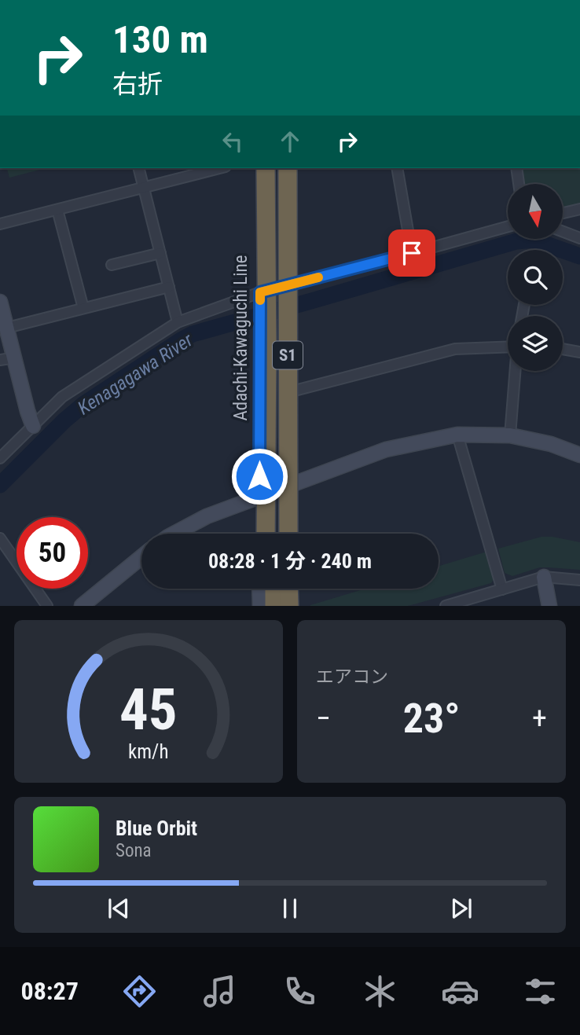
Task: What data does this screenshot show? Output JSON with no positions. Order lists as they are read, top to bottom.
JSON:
{
  "streets": {
    "highway": ["S1"],
    "main road": ["Adachi-Kawaguchi Line"]
  },
  "water": ["Kenagagawa River"],
  "north": "bottom",
  "page": {
    "turn": ["130 m", "右折"],
    "limit": "50",
    "trip": "08:28 · 1 分 · 240 m",
    "tile": "エアコン",
    "heat": ["−", "23°", "+"],
    "song": ["Blue Orbit", "Sona"],
    "tabs": "08:27",
    "gauge": ["45", "km/h"]
  }
}
